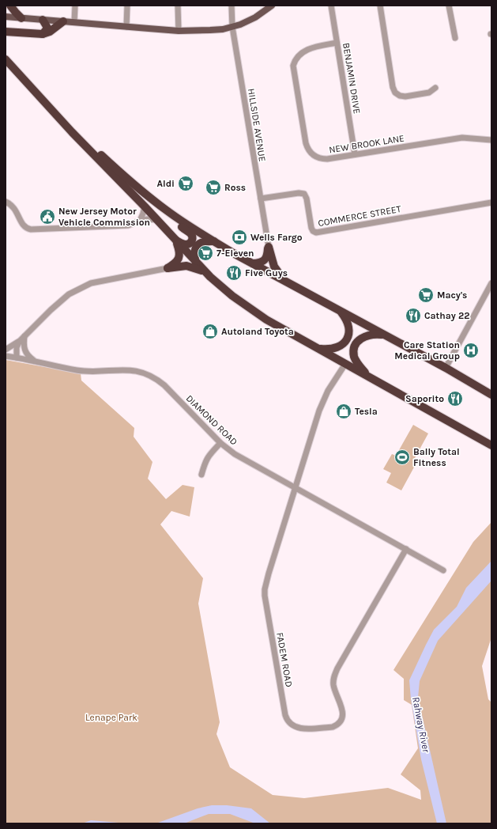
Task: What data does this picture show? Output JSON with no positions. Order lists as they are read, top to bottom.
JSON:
{
  "streets": {
    "street": [
      "BENJAMIN DRIVE",
      "HILLSIDE AVENUE",
      "NEW BROOK LANE",
      "COMMERCE STREET",
      "DIAMOND ROAD",
      "FADEM ROAD"
    ]
  },
  "crossings": [
    ["BENJAMIN DRIVE", "NEW BROOK LANE"],
    ["HILLSIDE AVENUE", "COMMERCE STREET"],
    ["DIAMOND ROAD", "FADEM ROAD"]
  ],
  "water": ["Rahway River"],
  "parks": ["Lenape Park"],
  "places": {
    "supermarket": [
      "Aldi",
      "Ross",
      "7-Eleven",
      "Macy's"
    ],
    "public building": ["New Jersey Motor Vehicle Commission"],
    "bank": ["Wells Fargo"],
    "restaurant": ["Five Guys", "Cathay 22", "Saporito"],
    "shop": ["Autoland Toyota", "Tesla"],
    "hospital": ["Care Station Medical Group"],
    "sports": ["Bally Total Fitness"]
  }
}
